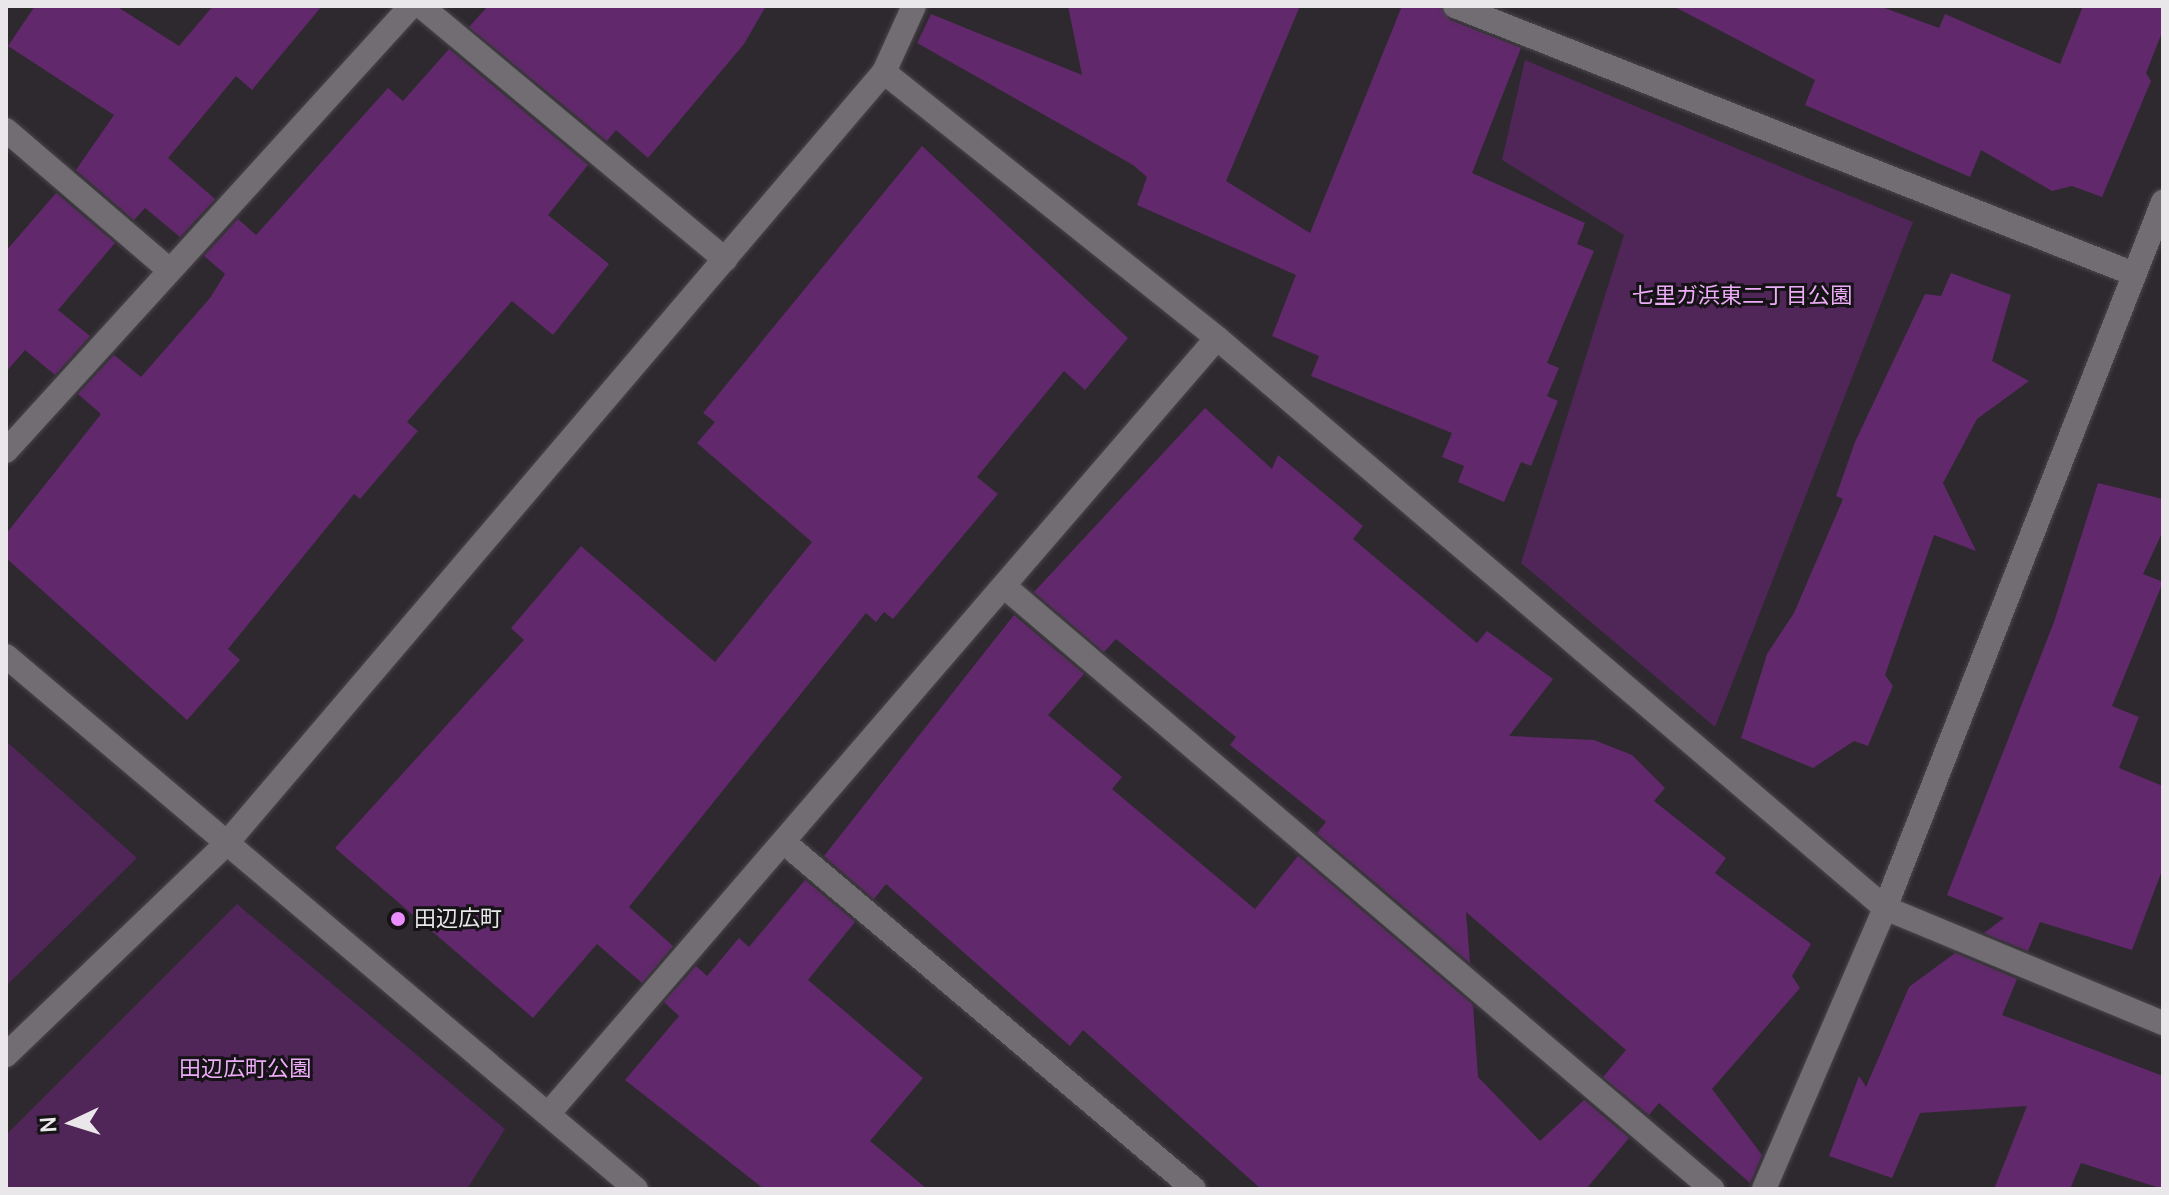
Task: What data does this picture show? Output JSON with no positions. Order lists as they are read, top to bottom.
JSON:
{
  "parks": ["七里ガ浜東二丁目公園", "田辺広町公園"],
  "places": ["田辺広町"],
  "north": "left"
}
